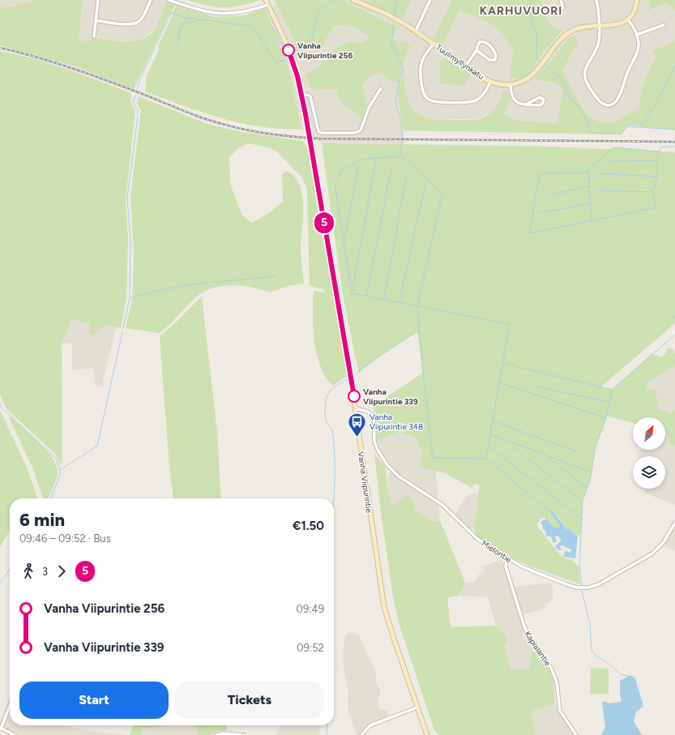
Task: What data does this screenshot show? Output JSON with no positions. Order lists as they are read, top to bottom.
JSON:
{
  "streets": {
    "street": [
      "Tuulimyllynkatu",
      "Vanha Viipurintie",
      "Mielontie",
      "Kapialantie"
    ]
  },
  "crossings": [
    ["Vanha Viipurintie", "Mielontie"],
    ["Mielontie", "Kapialantie"]
  ],
  "districts": ["KARHUVUORI"],
  "places": {
    "other": ["Vanha Viipurintie 256", "Vanha Viipurintie 339"],
    "bus stop": ["Vanha Viipurintie 348"]
  },
  "lines": ["bus line 5"],
  "north": "top right",
  "page": {
    "on_map": "5",
    "heading": ["6 min", "09:46 – 09:52 · Bus", "€1.50"],
    "legs": ["3", "5"],
    "list": [
      {
        "name": "Vanha Viipurintie 256",
        "value": "09:49"
      },
      {
        "name": "Vanha Viipurintie 339",
        "value": "09:52"
      }
    ],
    "buttons": ["Start", "Tickets"]
  }
}
